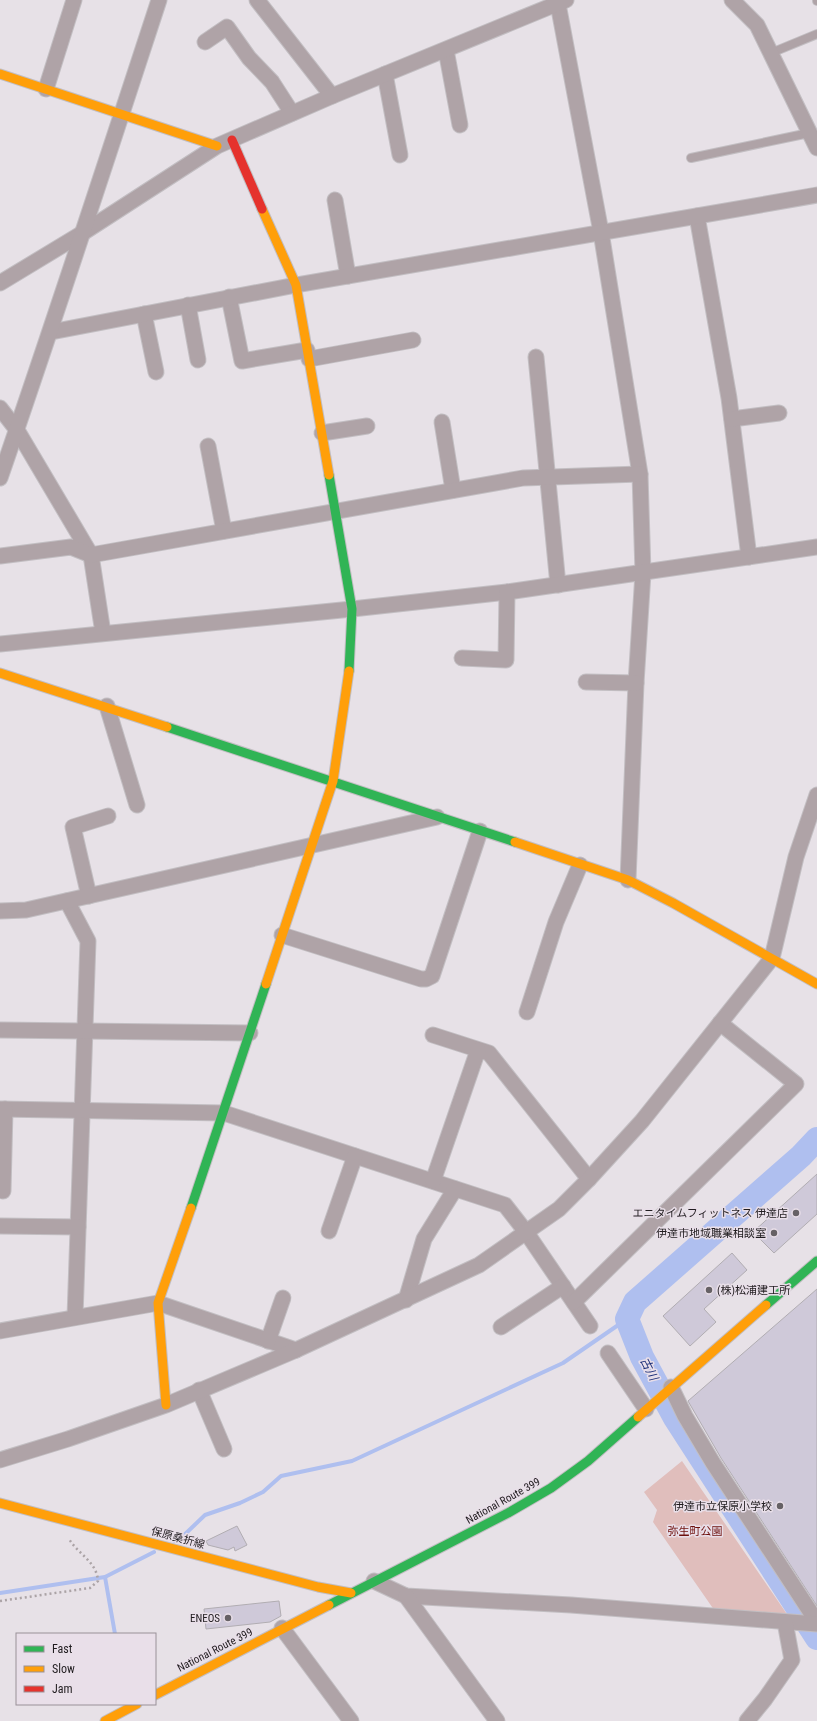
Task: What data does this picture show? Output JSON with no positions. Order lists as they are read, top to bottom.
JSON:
{
  "streets": {
    "main road": ["National Route 399", "保原桑折線"]
  },
  "crossings": [
    ["National Route 399", "保原桑折線"]
  ],
  "water": ["古川"],
  "parks": ["弥生町公園"],
  "places": [
    "エニタイムフィットネス 伊達店",
    "伊達市地域職業相談室",
    "(株)松浦建工所",
    "伊達市立保原小学校",
    "ENEOS"
  ],
  "legend": ["Fast", "Slow", "Jam"]
}
